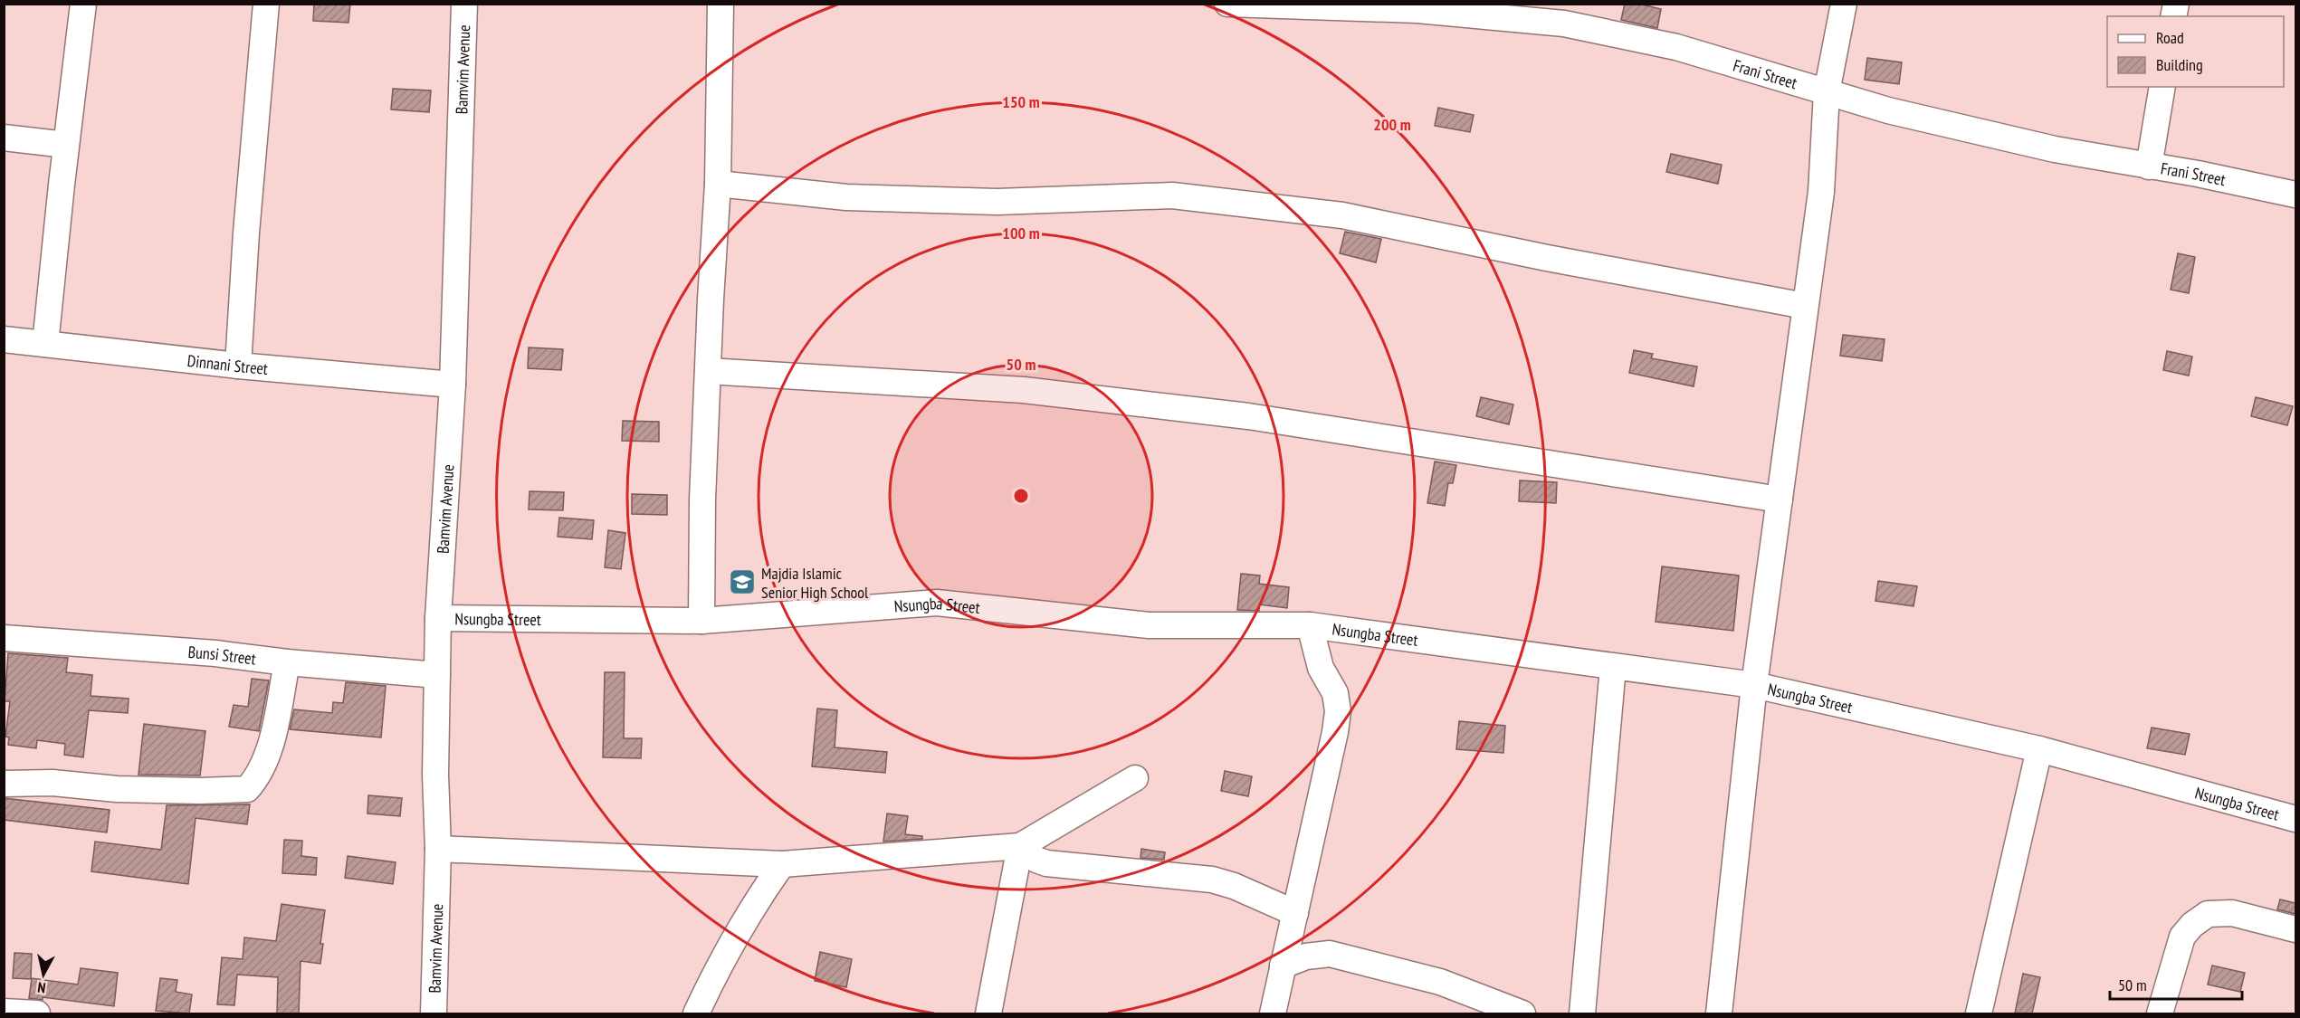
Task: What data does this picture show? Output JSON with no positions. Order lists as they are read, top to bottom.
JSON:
{
  "streets": {
    "street": [
      "Bamvim Avenue",
      "Frani Street",
      "Dinnani Street",
      "Nsungba Street",
      "Bunsi Street"
    ]
  },
  "crossings": [
    ["Bamvim Avenue", "Dinnani Street"],
    ["Bamvim Avenue", "Nsungba Street"],
    ["Bamvim Avenue", "Bunsi Street"]
  ],
  "places": {
    "school or university": ["Majdia Islamic Senior High School"]
  },
  "legend": ["Road", "Building"],
  "scale_bar": "50 m",
  "north": "bottom",
  "rings": [
    "150 m",
    "200 m",
    "100 m",
    "50 m"
  ]
}
